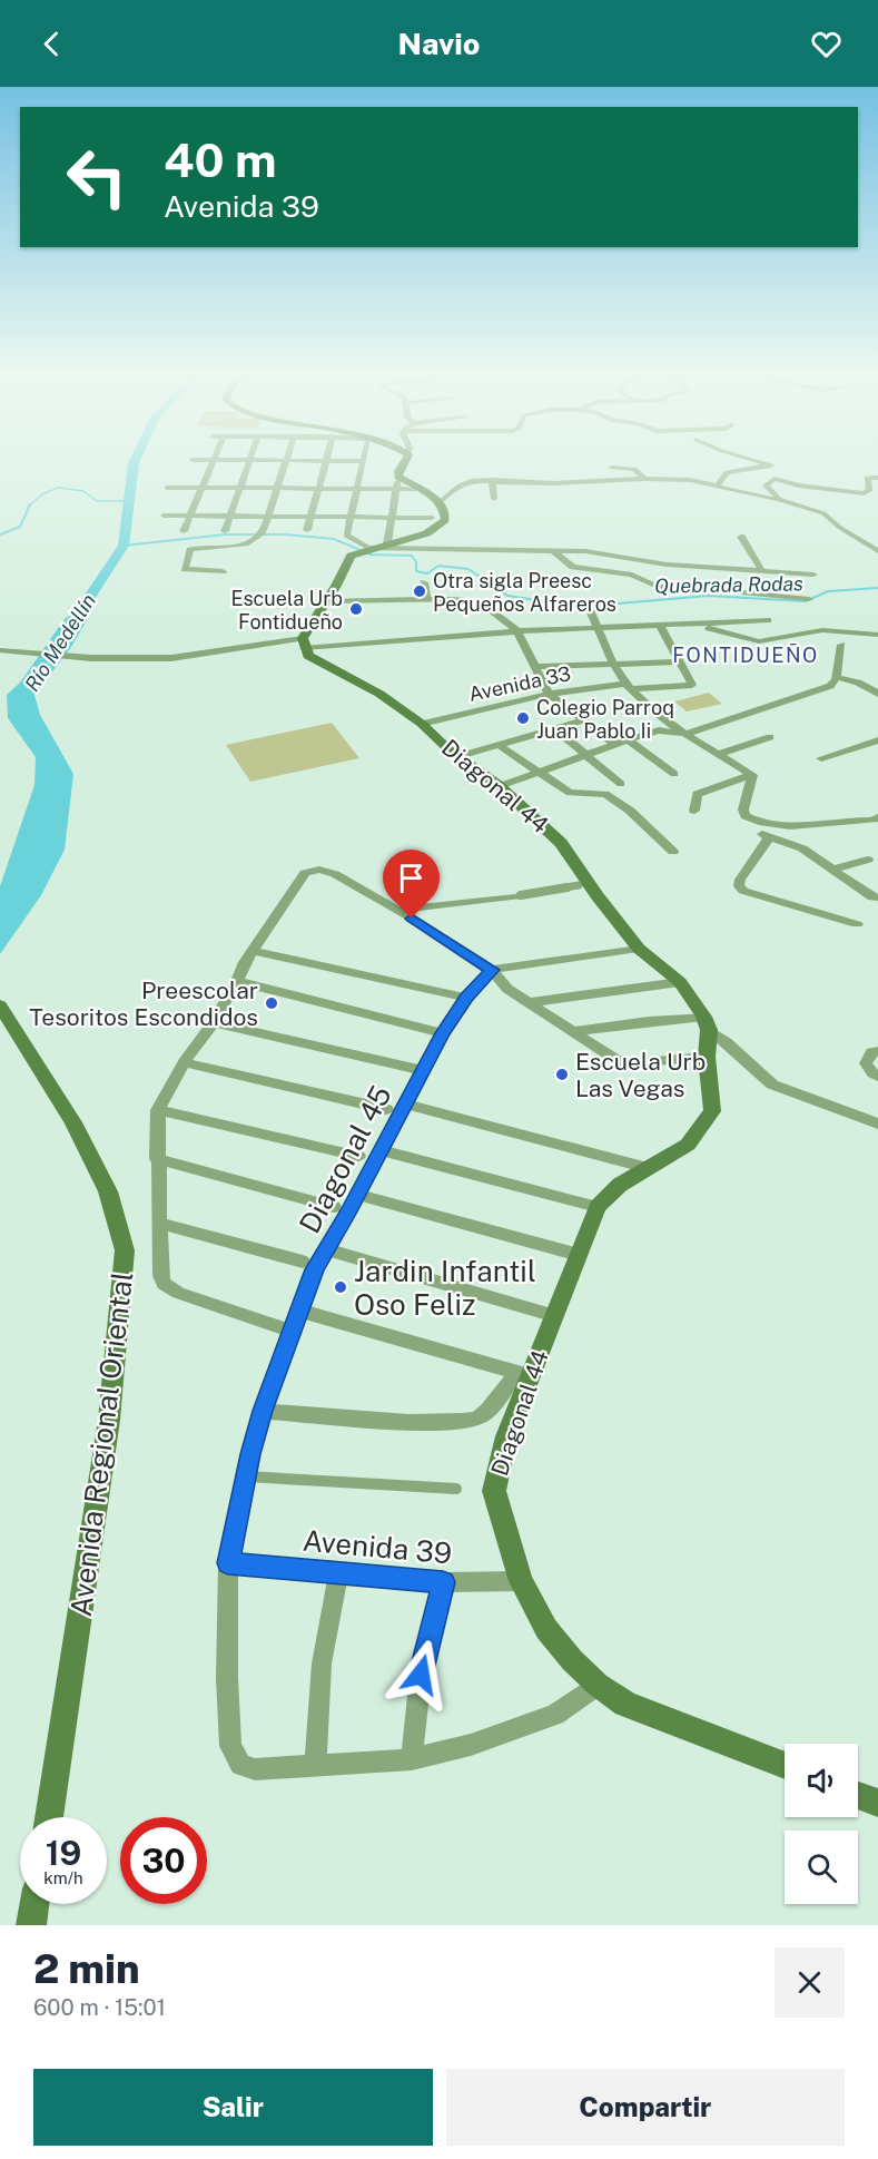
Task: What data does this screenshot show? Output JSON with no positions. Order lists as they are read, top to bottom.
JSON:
{
  "streets": {
    "main road": ["Diagonal 44", "Avenida Regional Oriental"],
    "street": ["Avenida 33", "Diagonal 45", "Avenida 39"]
  },
  "crossings": [
    ["Avenida 33", "Diagonal 44"],
    ["Diagonal 44", "Avenida 39"],
    ["Diagonal 45", "Avenida 39"]
  ],
  "districts": ["FONTIDUEÑO"],
  "water": ["Quebrada Rodas", "Río Medellín"],
  "places": [
    "Otra sigla Preesc Pequeños Alfareros",
    "Escuela Urb Fontidueño",
    "Colegio Parroq Juan Pablo Ii",
    "Preescolar Tesoritos Escondidos",
    "Escuela Urb Las Vegas",
    "Jardin Infantil Oso Feliz"
  ],
  "page": {
    "header": "Navio",
    "turn": ["40 m", "Avenida 39"],
    "speed": "19 km/h",
    "limit": "30",
    "heading": ["2 min", "600 m · 15:01"],
    "buttons": ["Salir", "Compartir"]
  }
}
